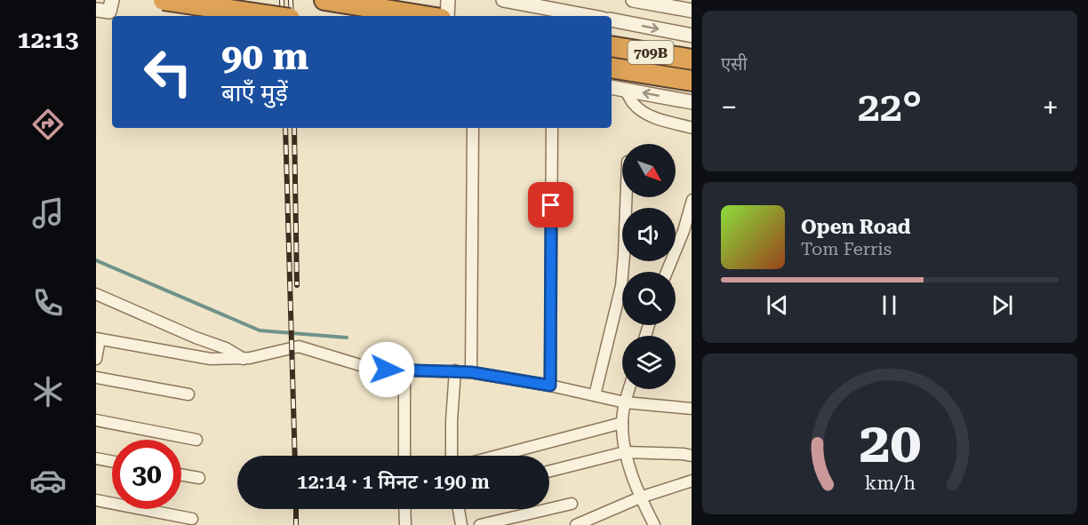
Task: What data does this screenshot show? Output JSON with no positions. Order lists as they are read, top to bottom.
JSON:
{
  "streets": {
    "highway": ["709B"]
  },
  "north": "bottom right",
  "page": {
    "tabs": "12:13",
    "tile": "एसी",
    "turn": ["90 m", "बाएँ मुड़ें"],
    "heat": ["−", "22°", "+"],
    "song": ["Open Road", "Tom Ferris"],
    "limit": "30",
    "trip": "12:14 · 1 मिनट · 190 m",
    "gauge": ["20", "km/h"]
  }
}
